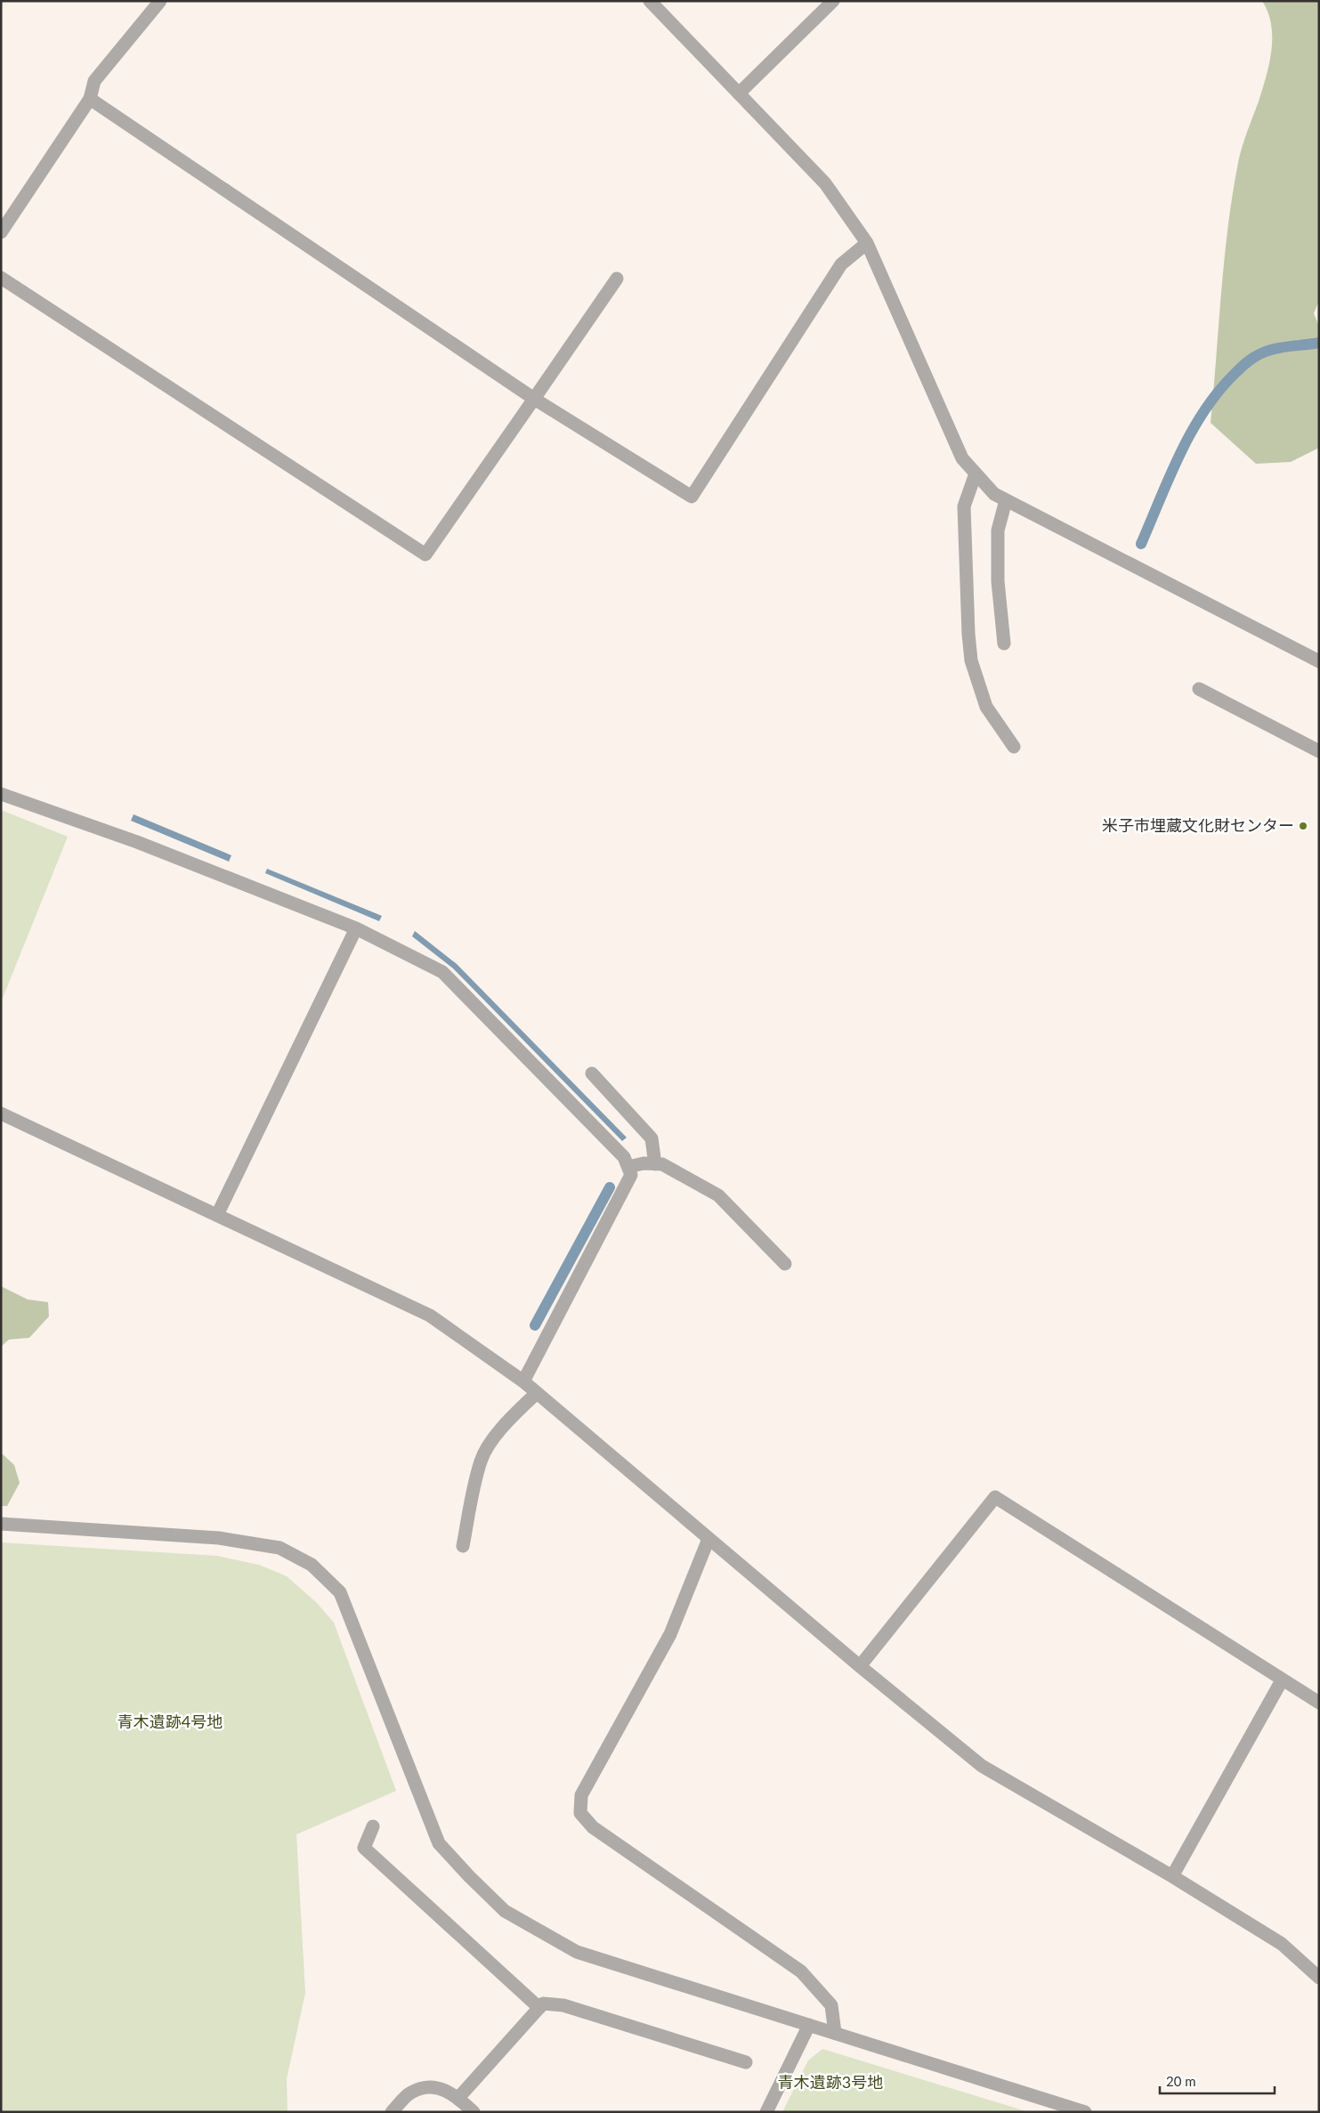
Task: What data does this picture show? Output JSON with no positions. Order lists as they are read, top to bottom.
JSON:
{
  "parks": ["青木遺跡4号地", "青木遺跡3号地"],
  "places": ["米子市埋蔵文化財センター"],
  "scale_bar": "20 m"
}
